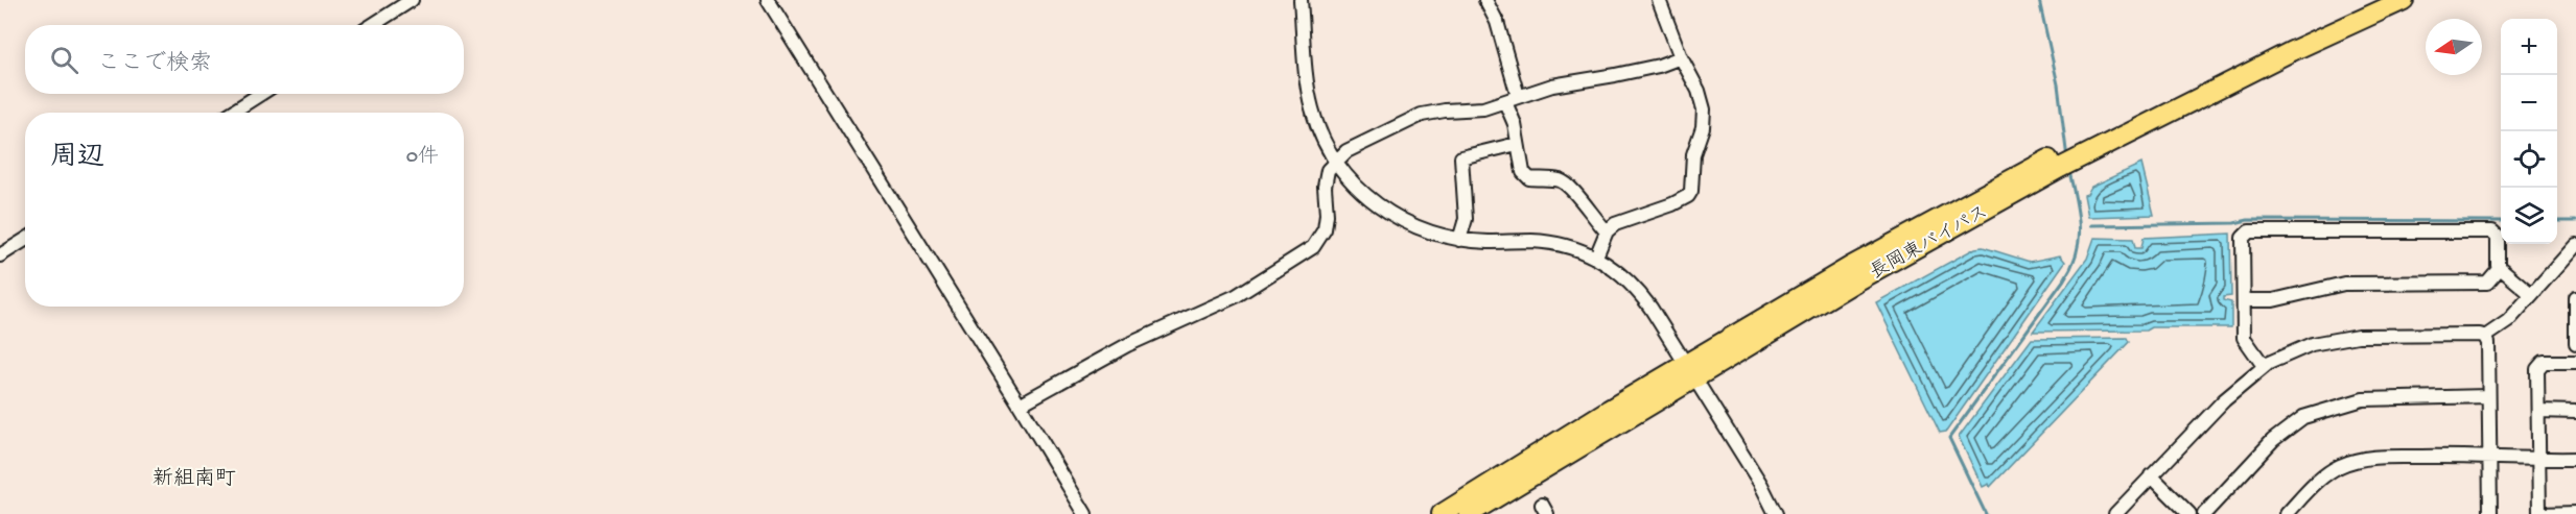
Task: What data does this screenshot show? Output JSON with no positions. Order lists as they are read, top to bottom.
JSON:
{
  "streets": {
    "highway": ["長岡東バイパス"]
  },
  "districts": ["新組南町"],
  "north": "left",
  "page": {
    "map_buttons": ["+", "−"],
    "search": "ここで検索",
    "heading": ["周辺", "0件"]
  }
}
